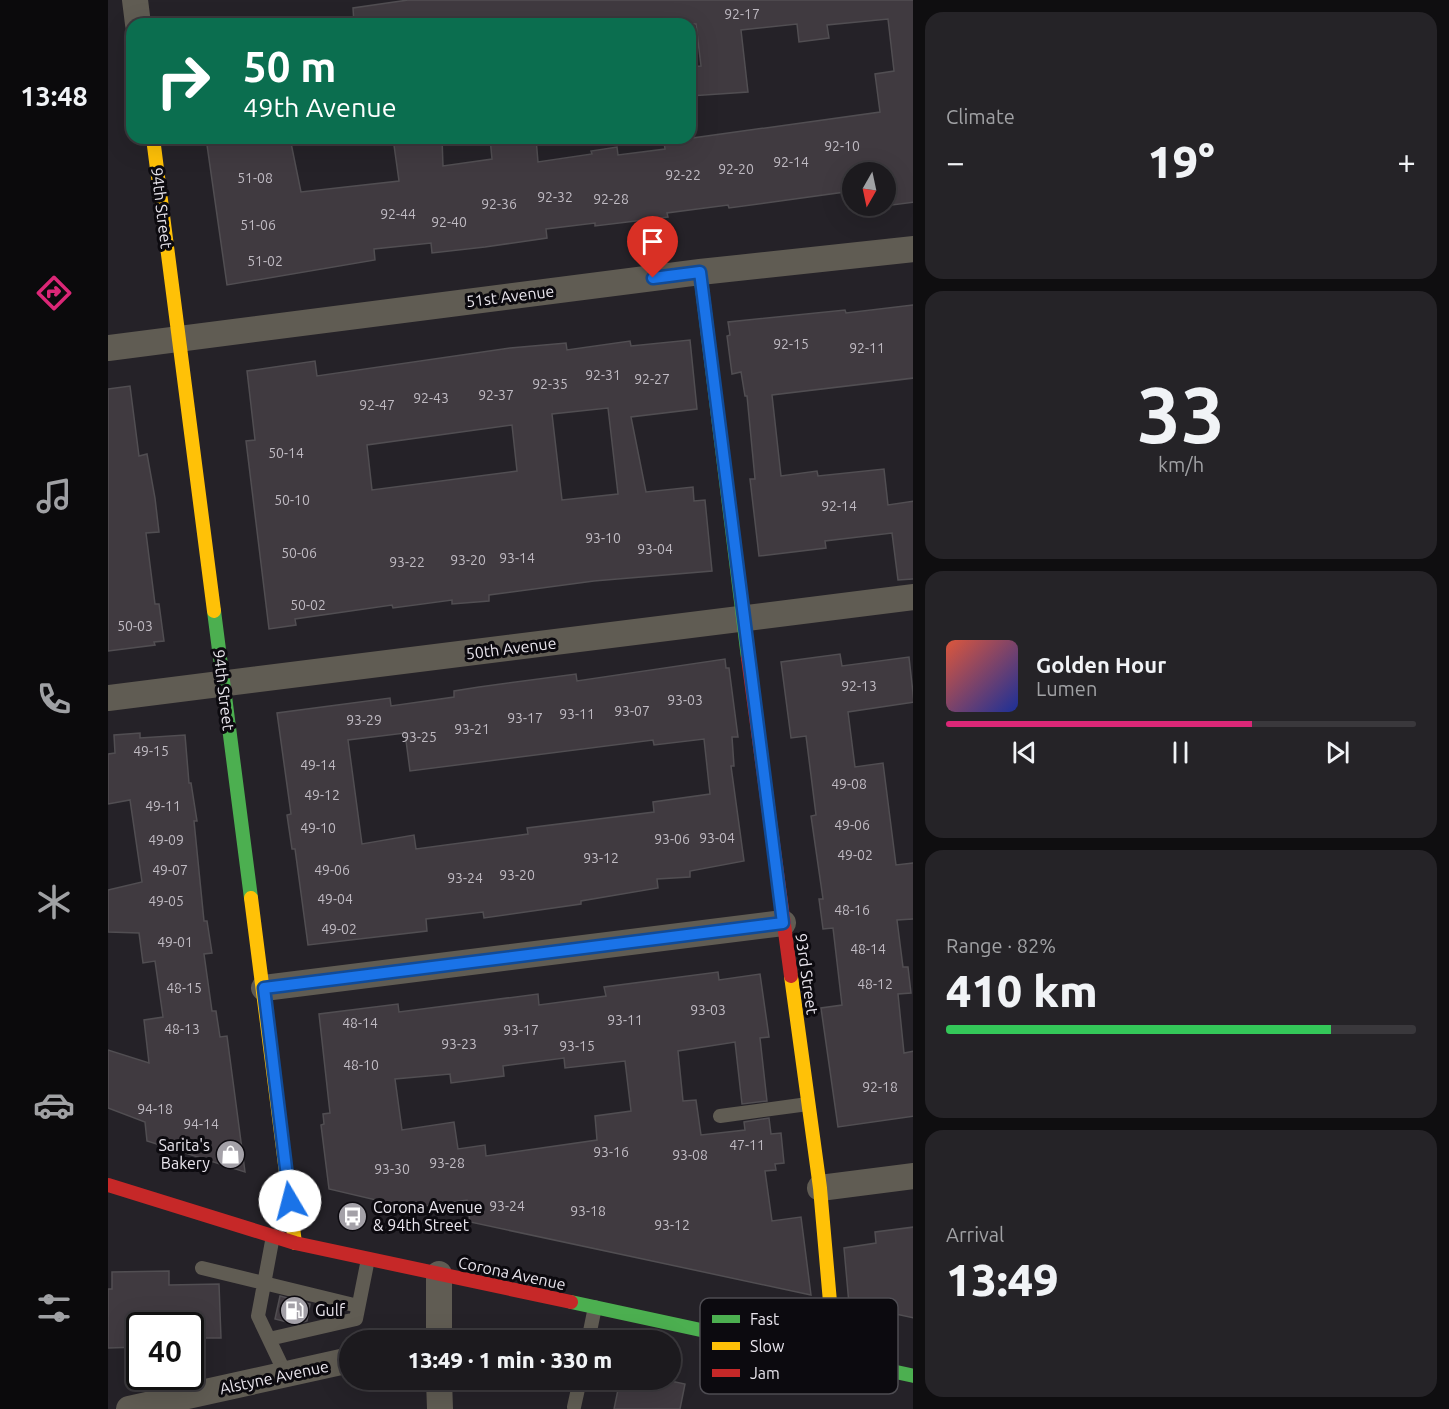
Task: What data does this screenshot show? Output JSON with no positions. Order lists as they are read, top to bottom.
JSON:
{
  "streets": {
    "street": [
      "94th Street",
      "51st Avenue",
      "50th Avenue",
      "93rd Street",
      "Corona Avenue",
      "Alstyne Avenue"
    ]
  },
  "crossings": [
    ["94th Street", "51st Avenue"],
    ["94th Street", "50th Avenue"],
    ["94th Street", "Corona Avenue"],
    ["51st Avenue", "93rd Street"],
    ["50th Avenue", "93rd Street"]
  ],
  "places": {
    "shop": ["Sarita's Bakery"],
    "bus stop": ["Corona Avenue & 94th Street"],
    "fuel station": ["Gulf"]
  },
  "house_numbers": [
    "92-17",
    "92-10",
    "92-14",
    "92-20",
    "92-22",
    "51-08",
    "92-32",
    "92-28",
    "92-36",
    "92-44",
    "92-40",
    "51-06",
    "51-02",
    "92-15",
    "92-11",
    "92-31",
    "92-27",
    "92-35",
    "92-37",
    "92-43",
    "92-47",
    "50-14",
    "50-10",
    "92-14",
    "93-10",
    "93-04",
    "50-06",
    "93-14",
    "93-20",
    "93-22",
    "50-02",
    "50-03",
    "92-13",
    "93-03",
    "93-07",
    "93-11",
    "93-17",
    "93-29",
    "93-21",
    "93-25",
    "49-15",
    "49-14",
    "49-08",
    "49-12",
    "49-11",
    "49-06",
    "49-10",
    "93-04",
    "93-06",
    "49-09",
    "49-02",
    "93-12",
    "49-07",
    "49-06",
    "93-20",
    "93-24",
    "49-04",
    "49-05",
    "48-16",
    "49-02",
    "49-01",
    "48-14",
    "48-12",
    "48-15",
    "93-03",
    "93-11",
    "48-14",
    "48-13",
    "93-17",
    "93-23",
    "93-15",
    "48-10",
    "92-18",
    "94-18",
    "94-14",
    "47-11",
    "93-16",
    "93-08",
    "93-28",
    "93-30",
    "93-24",
    "93-18",
    "93-12"
  ],
  "legend": ["Fast", "Slow", "Jam"],
  "north": "bottom",
  "page": {
    "tabs": "13:48",
    "tile": [
      "Climate",
      ["33", "km/h"],
      ["Range · 82%", "410 km"],
      ["Arrival", "13:49"]
    ],
    "turn": ["50 m", "49th Avenue"],
    "heat": ["−", "19°", "+"],
    "song": ["Golden Hour", "Lumen"],
    "limit": "40",
    "trip": "13:49 · 1 min · 330 m"
  }
}
